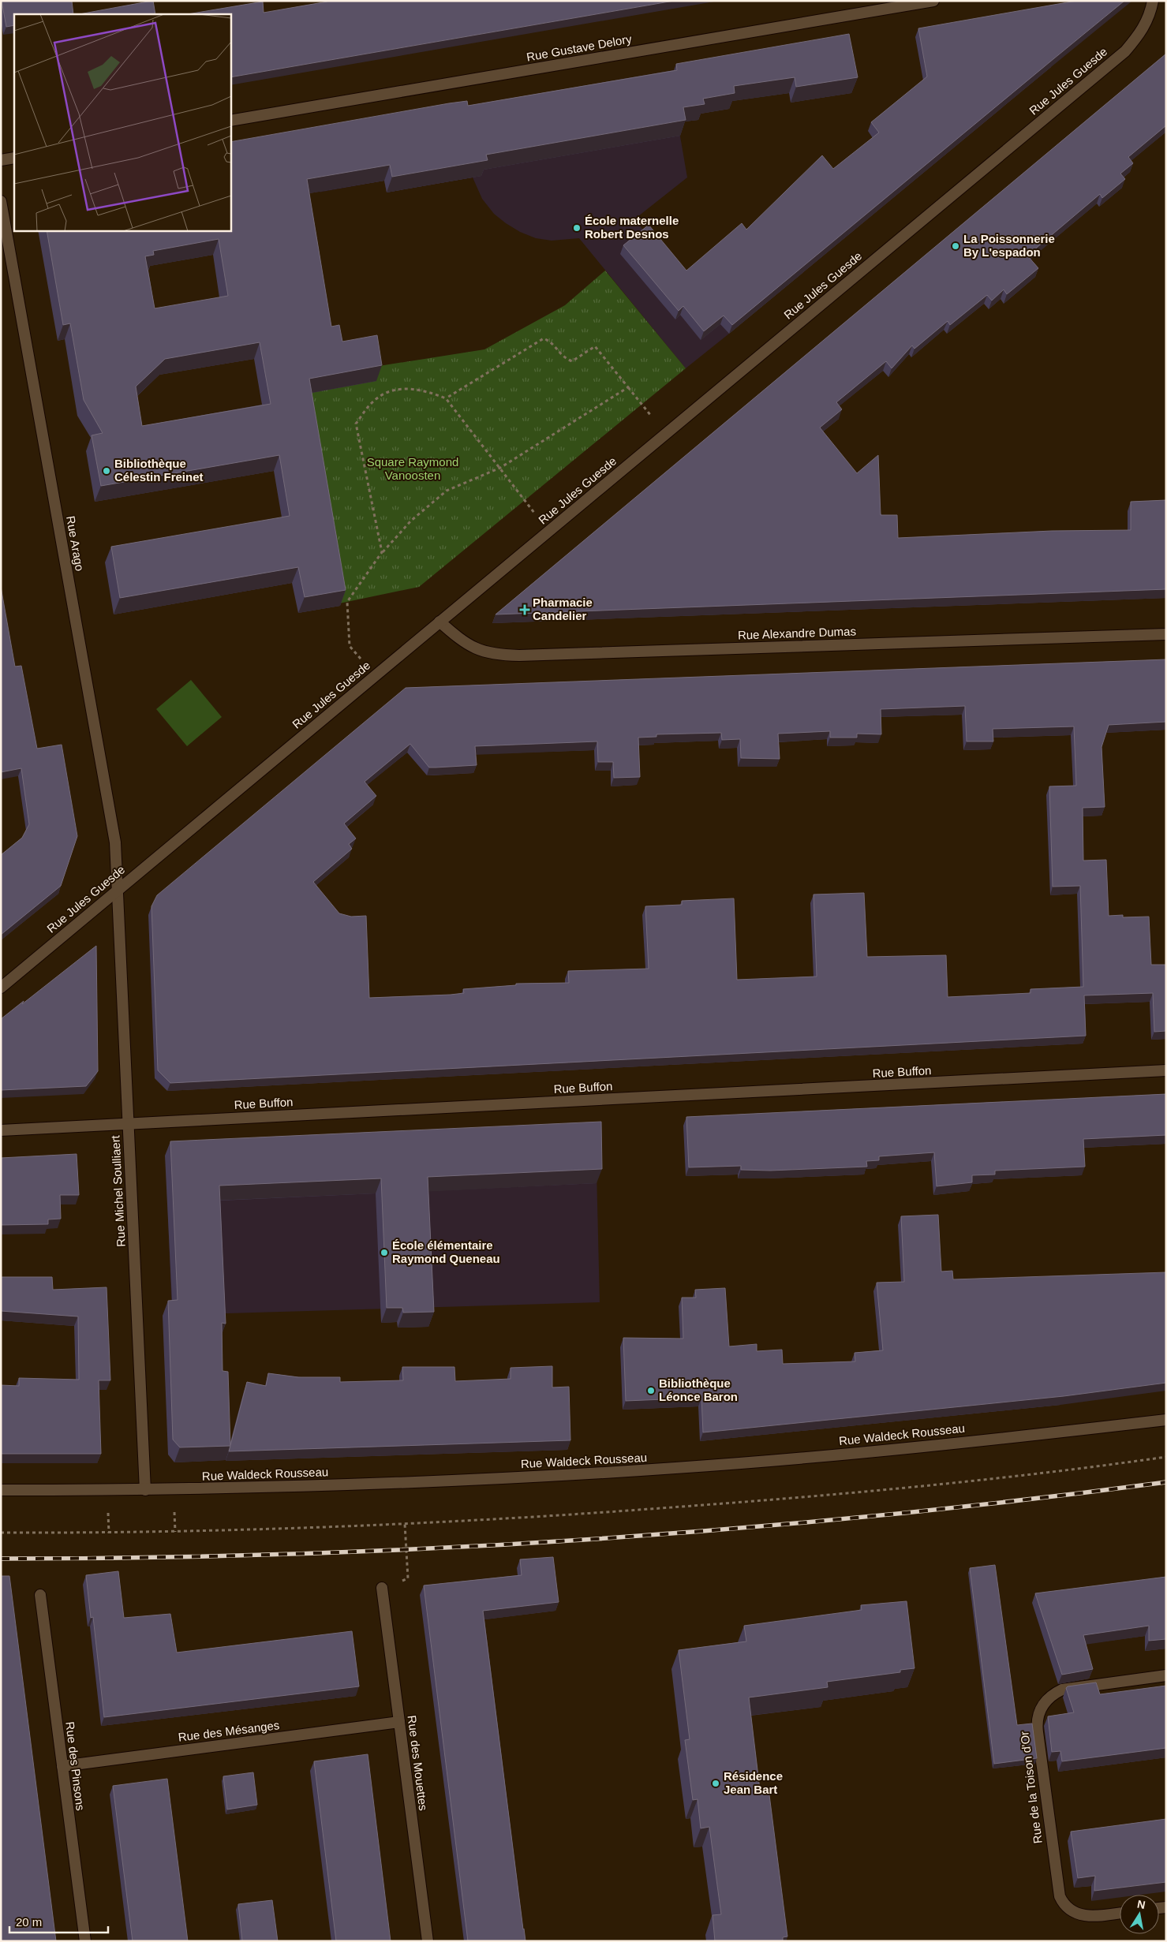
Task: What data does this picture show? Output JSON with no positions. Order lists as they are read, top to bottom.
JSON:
{
  "streets": {
    "street": [
      "Rue Gustave Delory",
      "Rue Jules Guesde",
      "Rue Arago",
      "Rue Alexandre Dumas",
      "Rue Buffon",
      "Rue Michel Soulliaert",
      "Rue Waldeck Rousseau",
      "Rue des Mésanges",
      "Rue des Mouettes",
      "Rue des Pinsons",
      "Rue de la Toison d'Or"
    ]
  },
  "crossings": [
    ["Rue Jules Guesde", "Rue Arago"],
    ["Rue Jules Guesde", "Rue Alexandre Dumas"],
    ["Rue Jules Guesde", "Rue Michel Soulliaert"],
    ["Rue Arago", "Rue Michel Soulliaert"],
    ["Rue Buffon", "Rue Michel Soulliaert"],
    ["Rue Michel Soulliaert", "Rue Waldeck Rousseau"],
    ["Rue des Mésanges", "Rue des Mouettes"],
    ["Rue des Mésanges", "Rue des Pinsons"]
  ],
  "parks": ["Square Raymond Vanoosten"],
  "places": {
    "other": [
      "École maternelle Robert Desnos",
      "La Poissonnerie By L'espadon",
      "Bibliothèque Célestin Freinet",
      "École élémentaire Raymond Queneau",
      "Bibliothèque Léonce Baron",
      "Résidence Jean Bart"
    ],
    "health": ["Pharmacie Candelier"]
  },
  "scale_bar": "20 m",
  "north": "top"
}
